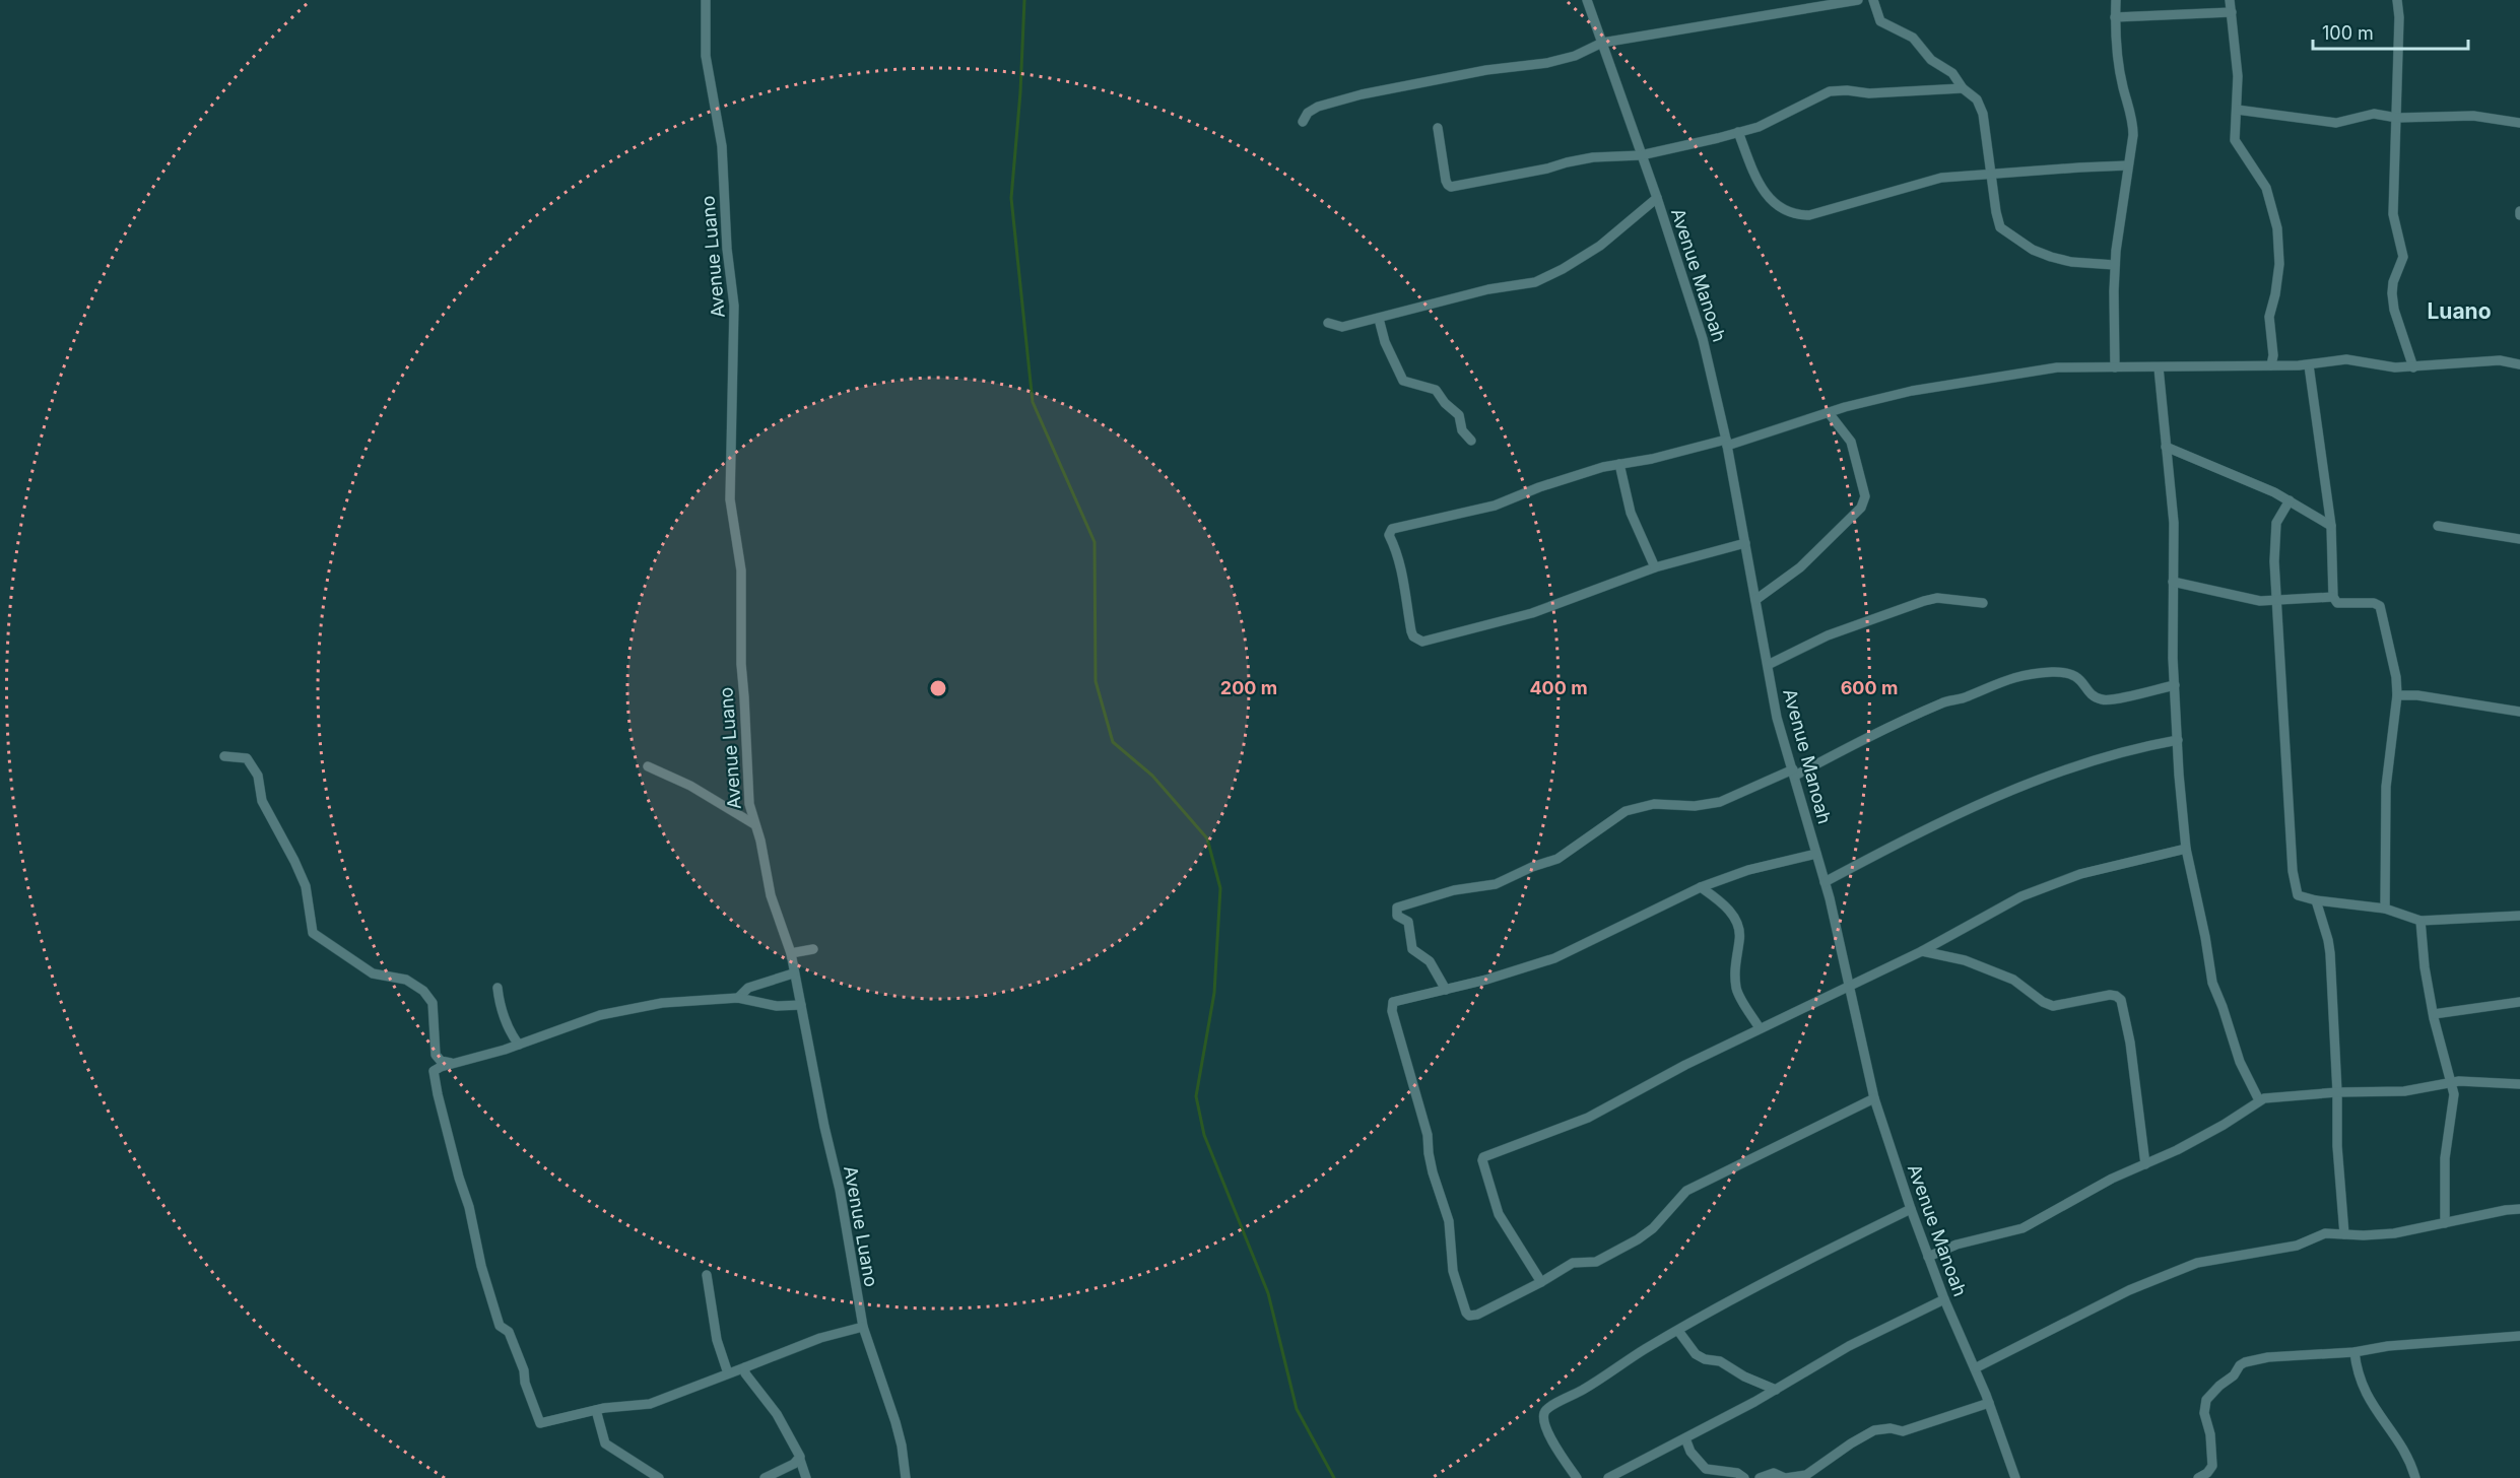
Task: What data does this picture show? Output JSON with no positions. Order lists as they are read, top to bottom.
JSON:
{
  "streets": {
    "street": ["Avenue Luano", "Avenue Manoah"]
  },
  "districts": ["Luano"],
  "scale_bar": "100 m",
  "rings": ["200 m", "400 m", "600 m"]
}
